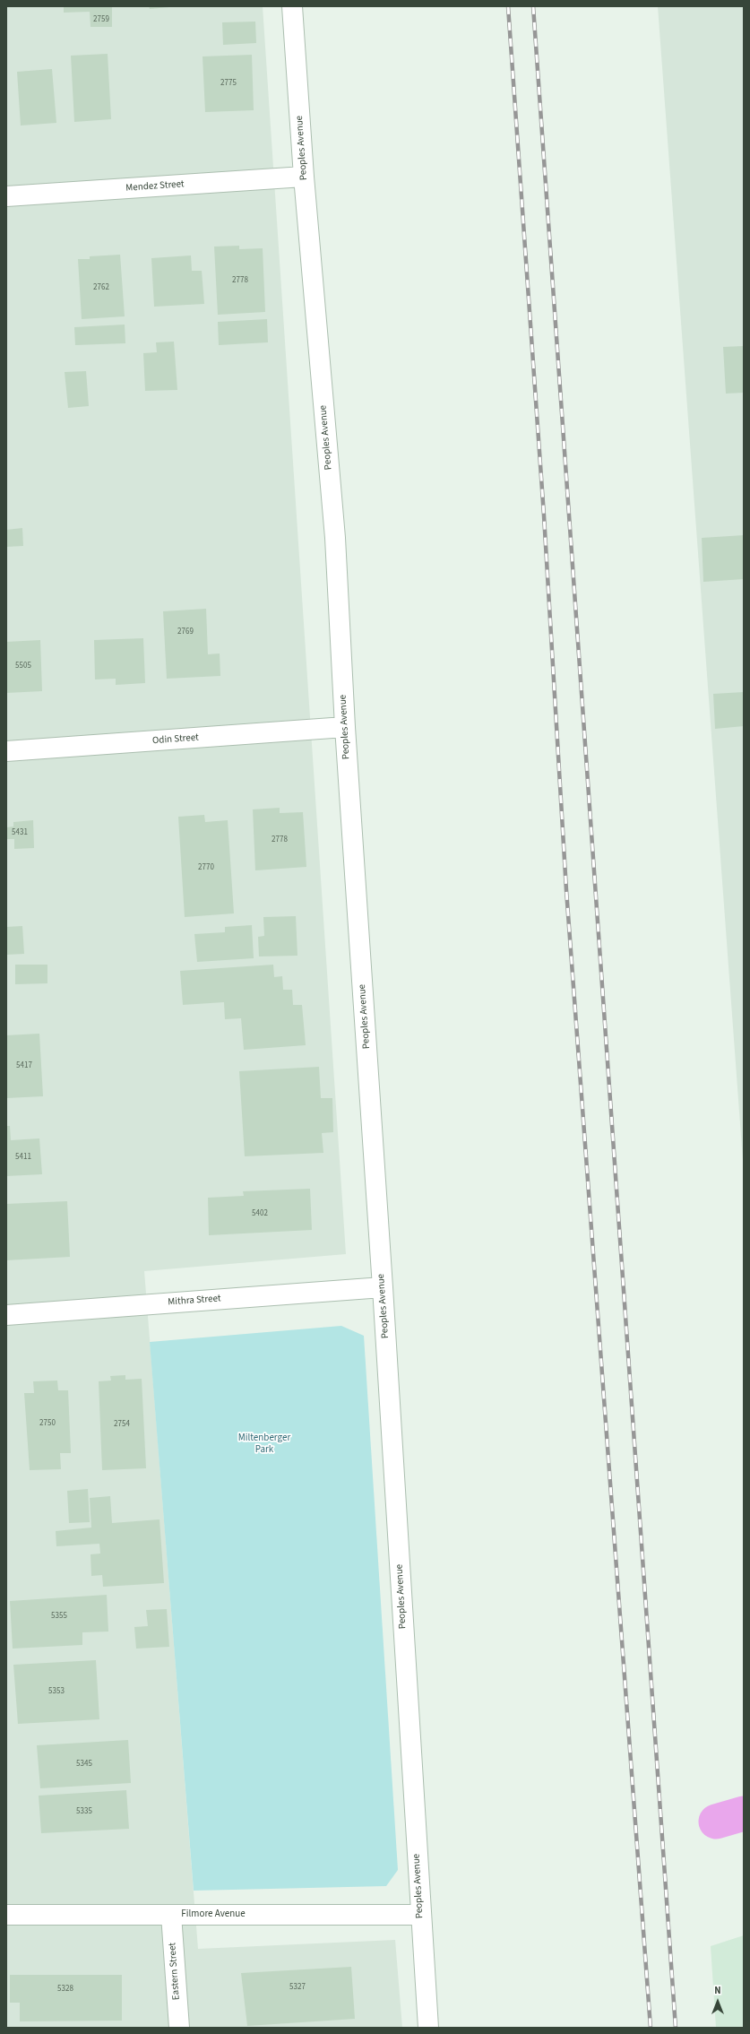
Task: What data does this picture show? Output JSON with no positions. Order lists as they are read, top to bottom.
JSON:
{
  "streets": {
    "street": [
      "Peoples Avenue",
      "Mendez Street",
      "Odin Street",
      "Mithra Street",
      "Filmore Avenue",
      "Eastern Street"
    ]
  },
  "crossings": [
    ["Peoples Avenue", "Mendez Street"],
    ["Peoples Avenue", "Odin Street"],
    ["Peoples Avenue", "Mithra Street"],
    ["Peoples Avenue", "Filmore Avenue"],
    ["Filmore Avenue", "Eastern Street"]
  ],
  "parks": ["Miltenberger Park"],
  "house_numbers": [
    "2759",
    "2775",
    "2778",
    "2762",
    "2769",
    "5505",
    "5431",
    "2778",
    "2770",
    "5417",
    "5411",
    "5402",
    "2750",
    "2754",
    "5355",
    "5353",
    "5345",
    "5335",
    "5327",
    "5328"
  ],
  "north": "top"
}
